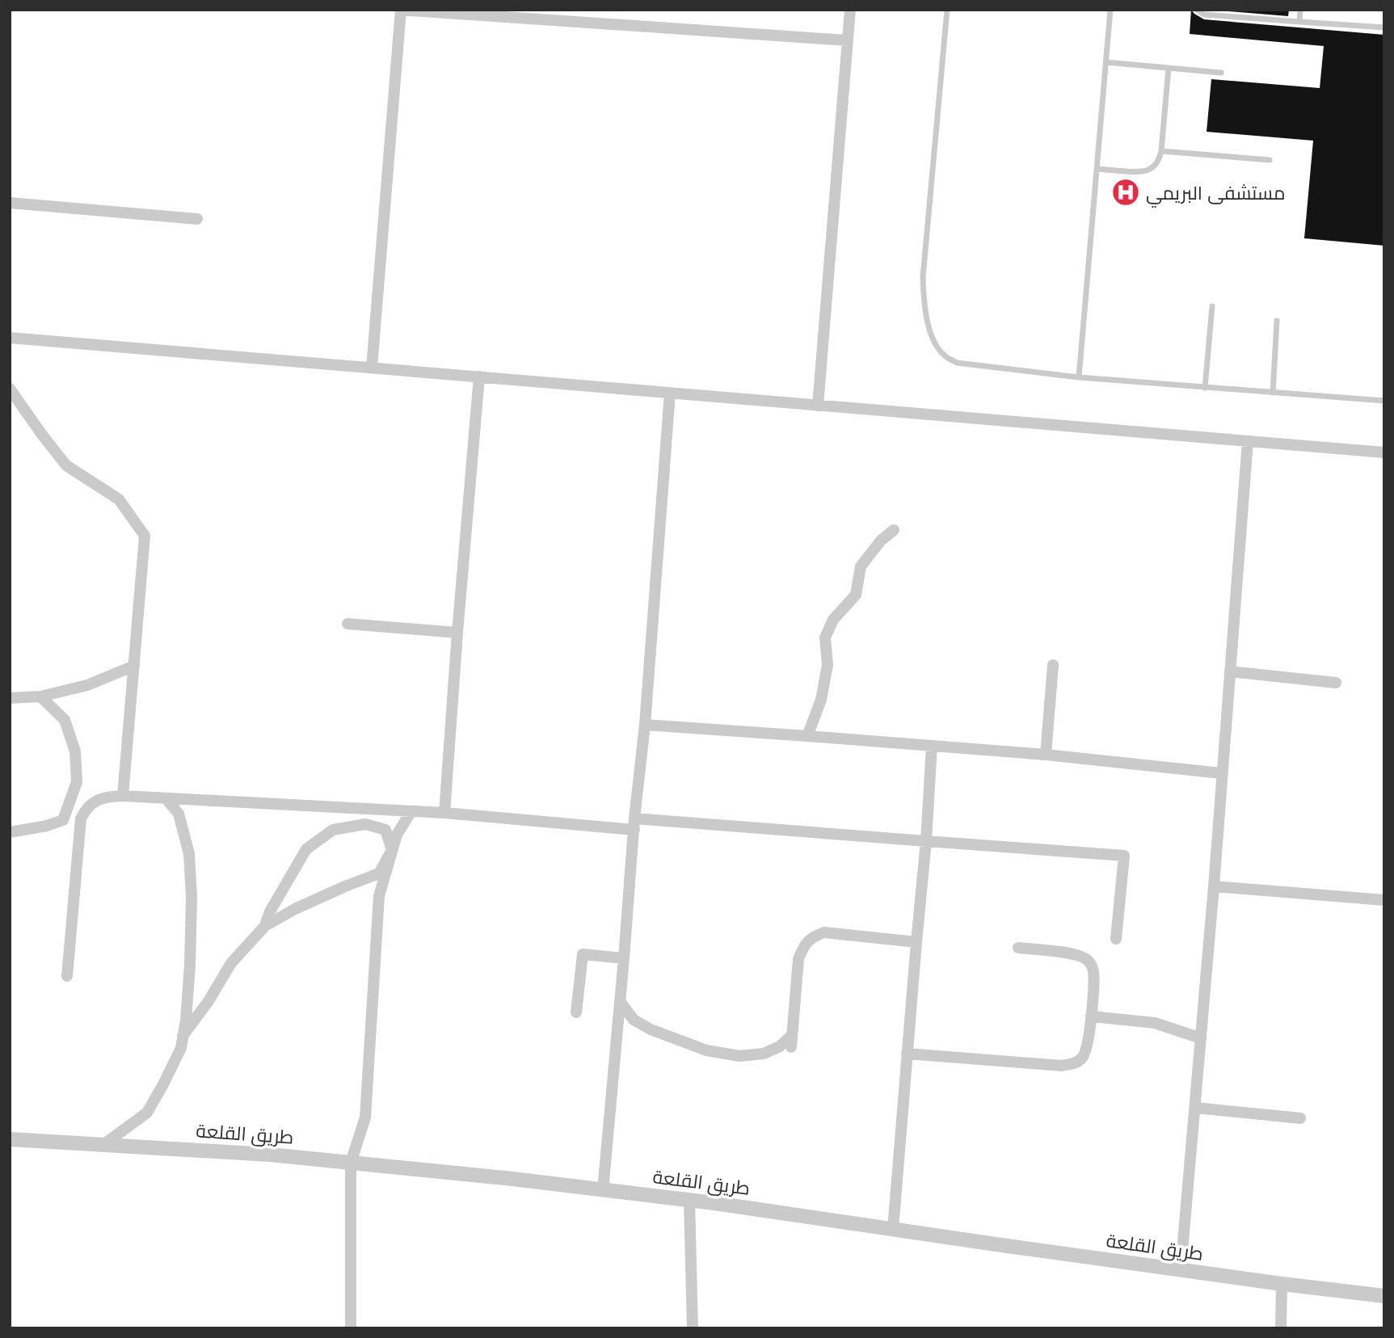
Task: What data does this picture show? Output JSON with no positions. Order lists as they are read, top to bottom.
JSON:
{
  "streets": {
    "street": ["طريق القلعة"]
  },
  "places": {
    "hospital": ["مستشفى البريمي"]
  }
}
